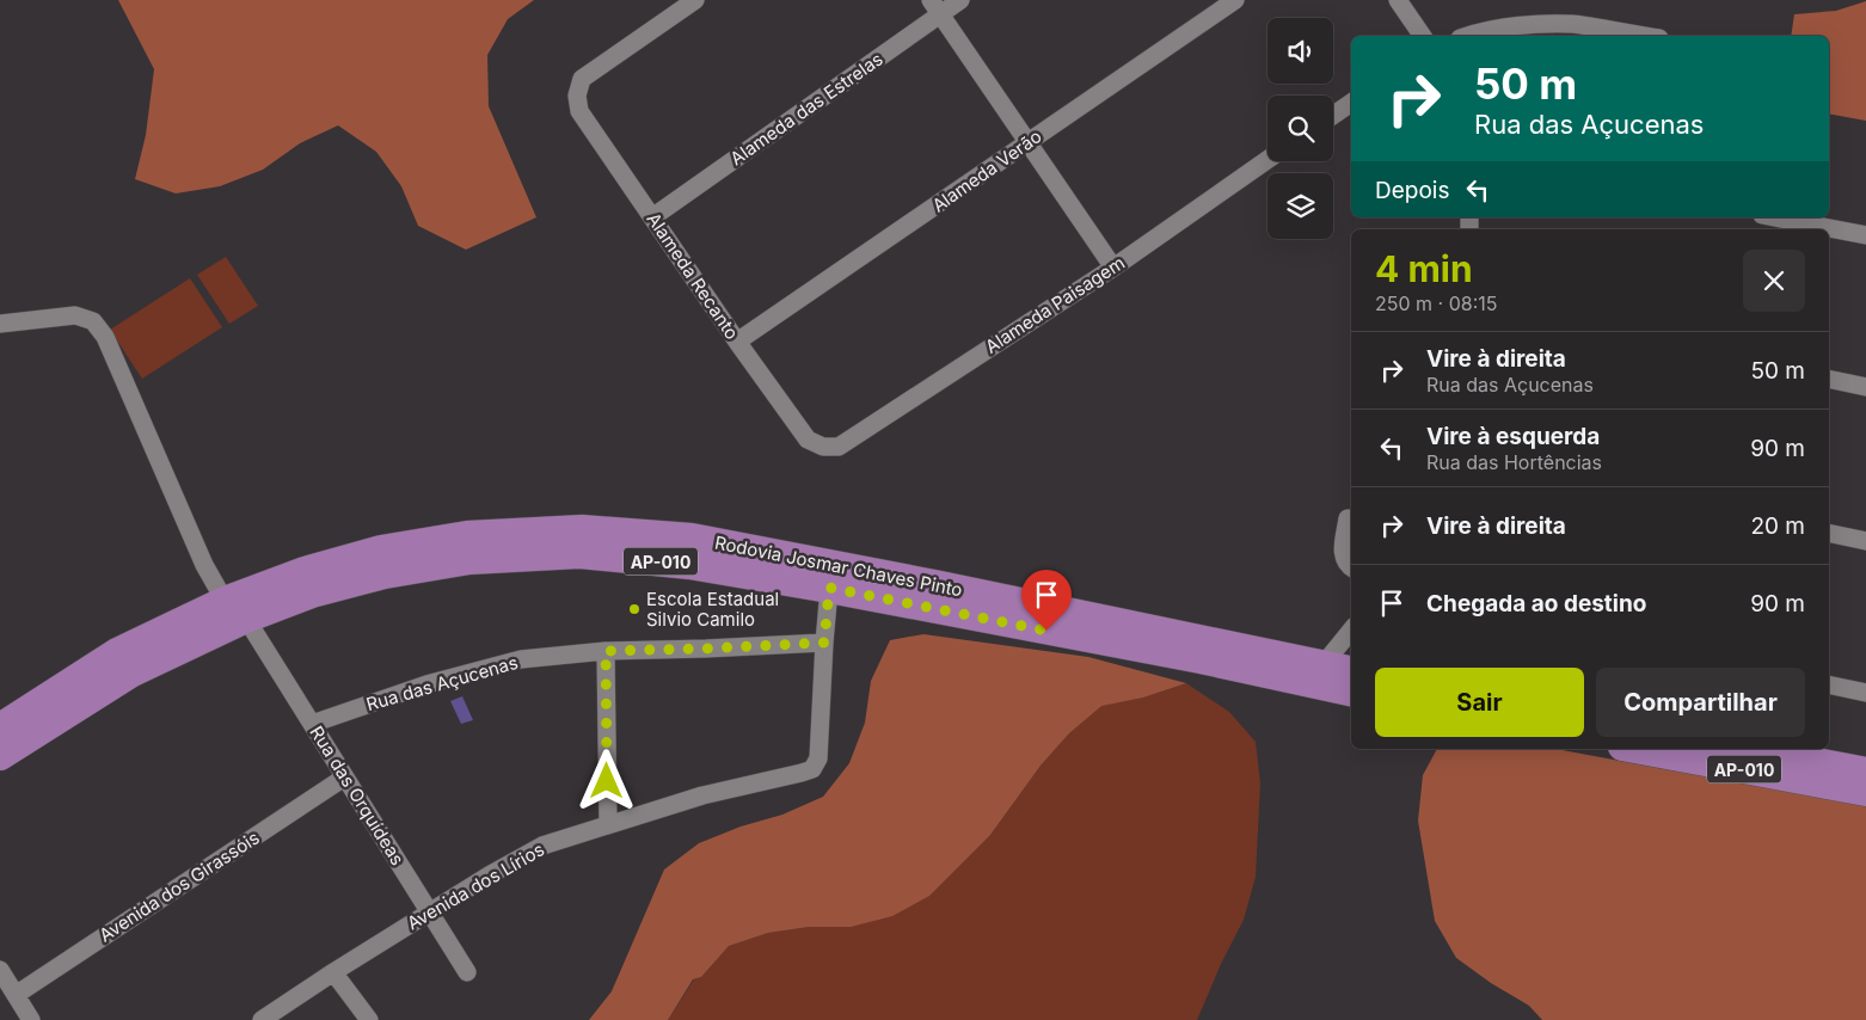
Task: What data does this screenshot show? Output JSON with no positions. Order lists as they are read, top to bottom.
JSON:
{
  "streets": {
    "main road": ["AP-010", "Rodovia Josmar Chaves Pinto"],
    "street": [
      "Alameda das Estrelas",
      "Alameda Verão",
      "Alameda Recanto",
      "Alameda Paisagem",
      "Rua das Açucenas",
      "Rua das Orquídeas",
      "Avenida dos Girassóis",
      "Avenida dos Lírios"
    ]
  },
  "crossings": [
    ["Alameda das Estrelas", "Alameda Recanto"],
    ["Alameda Verão", "Alameda Recanto"],
    ["Alameda Recanto", "Alameda Paisagem"],
    ["Rodovia Josmar Chaves Pinto", "Rua das Orquídeas"],
    ["Rua das Açucenas", "Rua das Orquídeas"],
    ["Rua das Açucenas", "Avenida dos Lírios"],
    ["Rua das Orquídeas", "Avenida dos Girassóis"],
    ["Rua das Orquídeas", "Avenida dos Lírios"]
  ],
  "places": ["Escola Estadual Silvio Camilo"],
  "page": {
    "turn": ["50 m", "Rua das Açucenas"],
    "then": "Depois",
    "heading": ["4 min", "250 m · 08:15"],
    "list": [
      {
        "name": "Vire à direita",
        "note": "Rua das Açucenas",
        "value": "50 m"
      },
      {
        "name": "Vire à esquerda",
        "note": "Rua das Hortências",
        "value": "90 m"
      },
      {
        "name": "Vire à direita",
        "value": "20 m"
      },
      {
        "name": "Chegada ao destino",
        "value": "90 m"
      }
    ],
    "buttons": ["Sair", "Compartilhar"]
  }
}
